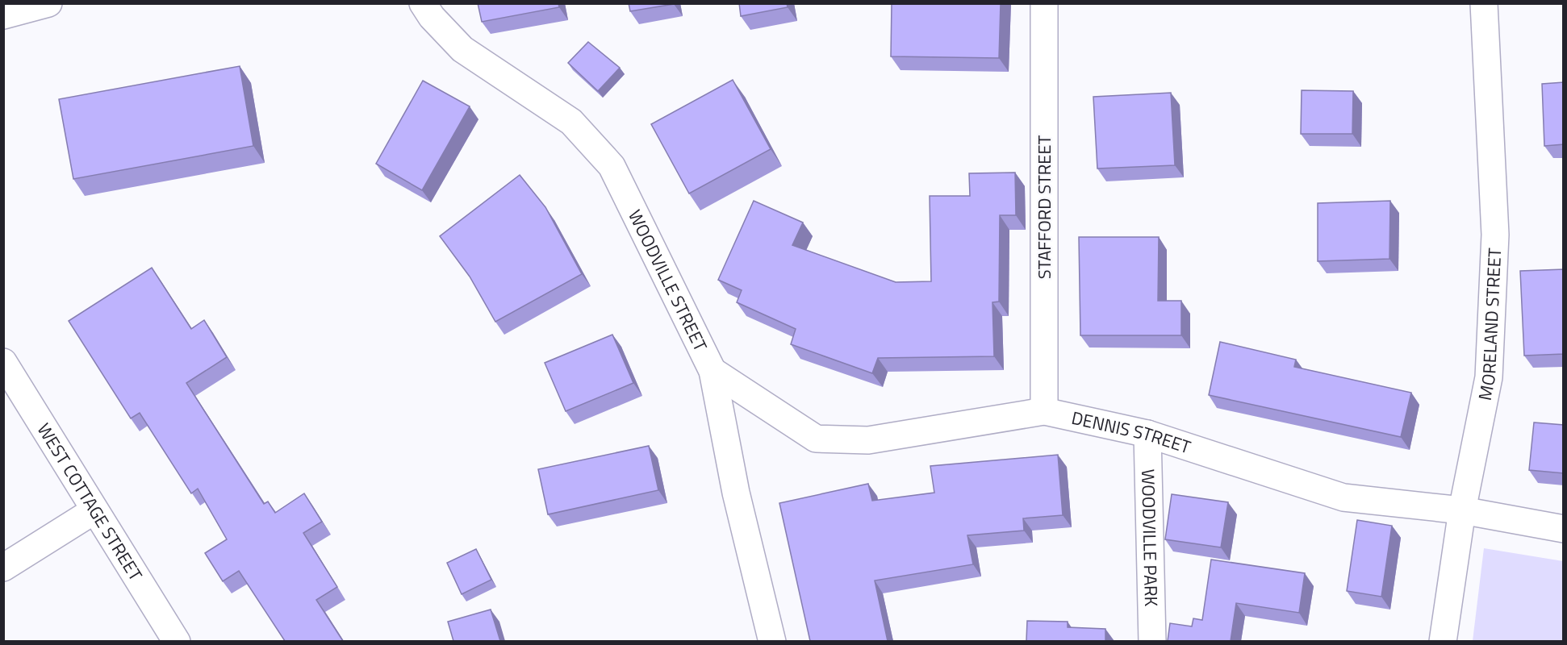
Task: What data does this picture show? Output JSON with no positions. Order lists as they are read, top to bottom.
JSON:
{
  "streets": {
    "street": [
      "STAFFORD STREET",
      "WOODVILLE STREET",
      "MORELAND STREET",
      "DENNIS STREET",
      "WEST COTTAGE STREET",
      "WOODVILLE PARK"
    ]
  },
  "crossings": [
    ["STAFFORD STREET", "DENNIS STREET"],
    ["WOODVILLE STREET", "DENNIS STREET"],
    ["MORELAND STREET", "DENNIS STREET"],
    ["DENNIS STREET", "WOODVILLE PARK"]
  ]
}
